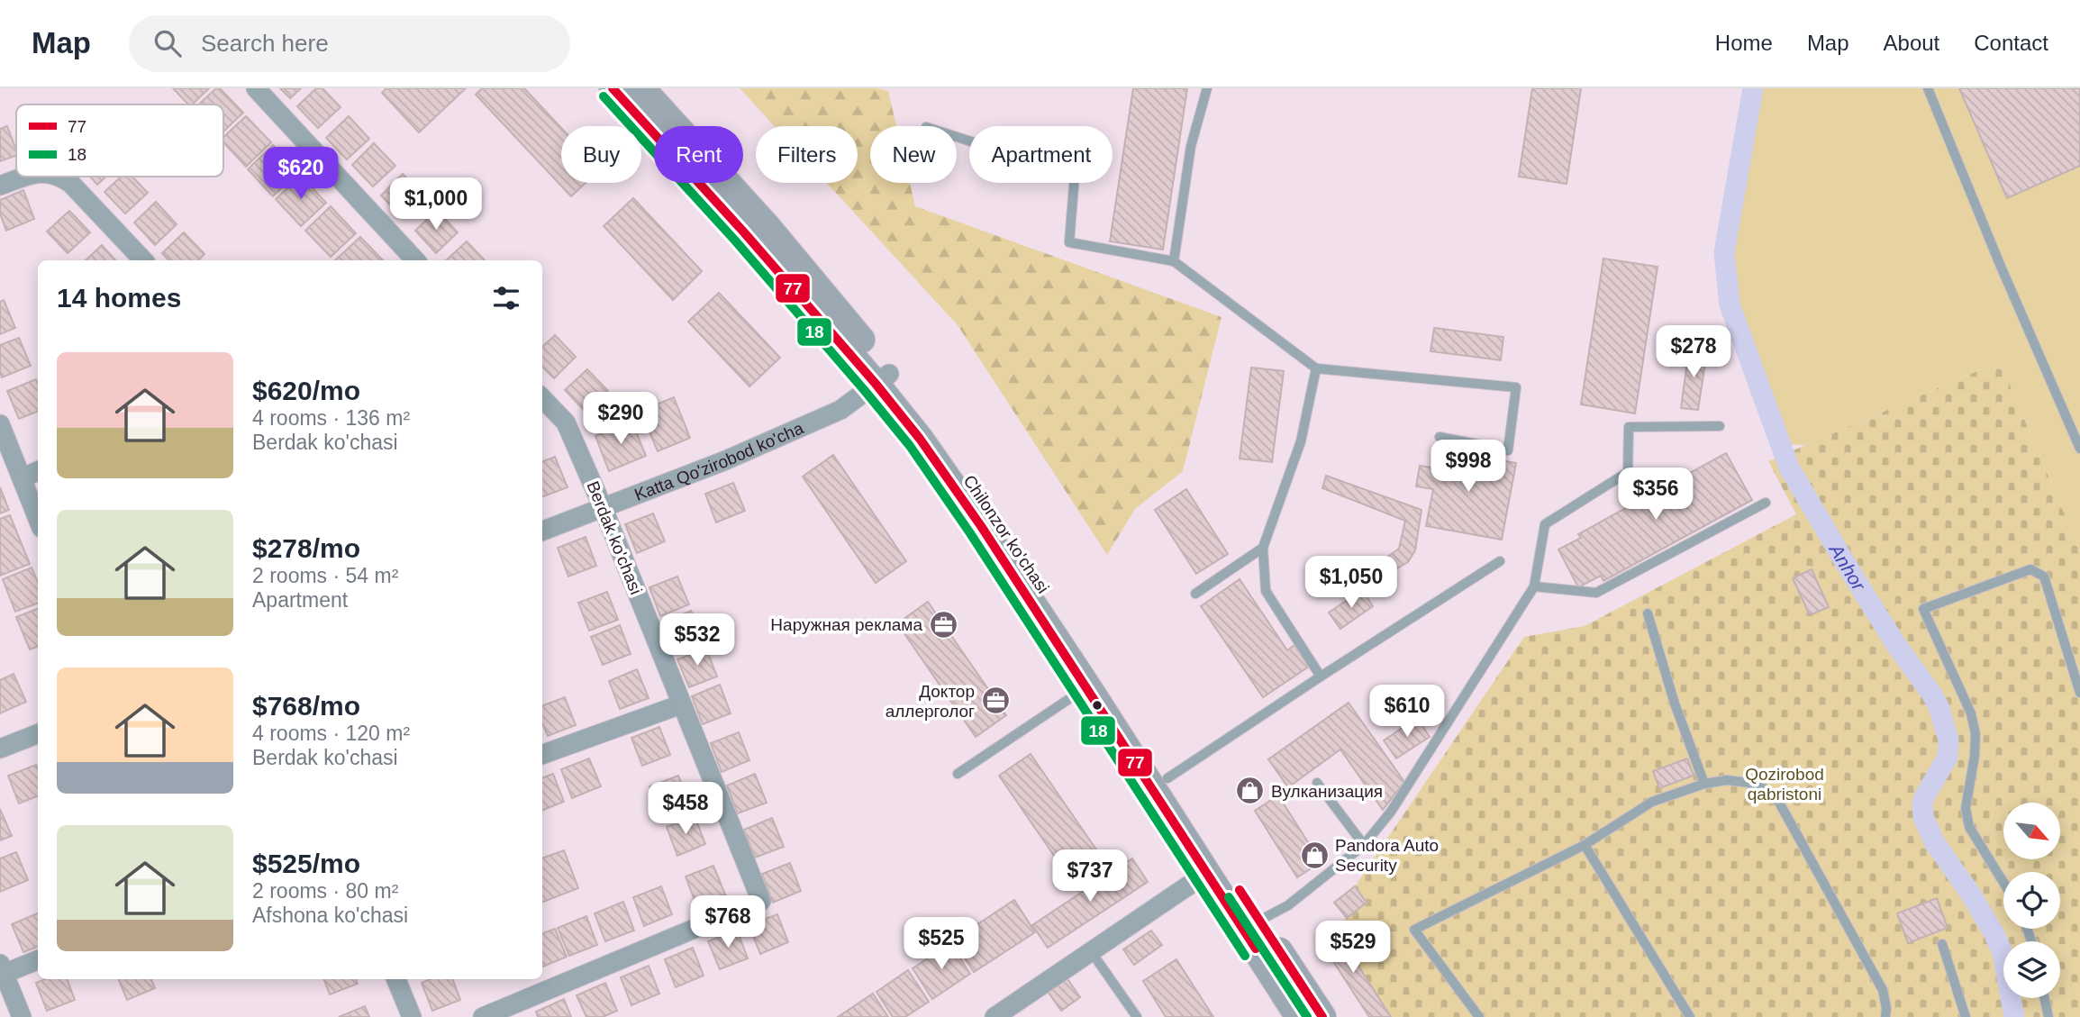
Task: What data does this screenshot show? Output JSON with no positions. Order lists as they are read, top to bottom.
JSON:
{
  "streets": {
    "main road": ["Chilonzor ko'chasi"],
    "street": ["Katta Qo'zirobod ko'cha", "Berdak ko'chasi"]
  },
  "crossings": [
    ["Katta Qo'zirobod ko'cha", "Chilonzor ko'chasi"],
    ["Katta Qo'zirobod ko'cha", "Berdak ko'chasi"]
  ],
  "water": ["Anhor"],
  "parks": ["Qozirobod qabristoni"],
  "places": {
    "office": ["Наружная реклама", "Доктор аллерголог"],
    "shop": ["Вулканизация", "Pandora Auto Security"]
  },
  "lines": ["transit line 77", "transit line 18"],
  "legend": ["77", "18"],
  "north": "bottom right",
  "page": {
    "header": "Map",
    "search": "Search here",
    "nav": [
      "Home",
      "Map",
      "About",
      "Contact"
    ],
    "chip": [
      "Buy",
      "Rent",
      "Filters",
      "New",
      "Apartment"
    ],
    "price": [
      "$620",
      "$1,000",
      "$278",
      "$290",
      "$998",
      "$356",
      "$1,050",
      "$532",
      "$610",
      "$458",
      "$737",
      "$768",
      "$525",
      "$529"
    ],
    "heading": "14 homes",
    "list": [
      {
        "name": "$620/mo",
        "note": "4 rooms · 136 m² · Berdak ko'chasi"
      },
      {
        "name": "$278/mo",
        "note": "2 rooms · 54 m² · Apartment"
      },
      {
        "name": "$768/mo",
        "note": "4 rooms · 120 m² · Berdak ko'chasi"
      },
      {
        "name": "$525/mo",
        "note": "2 rooms · 80 m² · Afshona ko'chasi"
      }
    ]
  }
}
